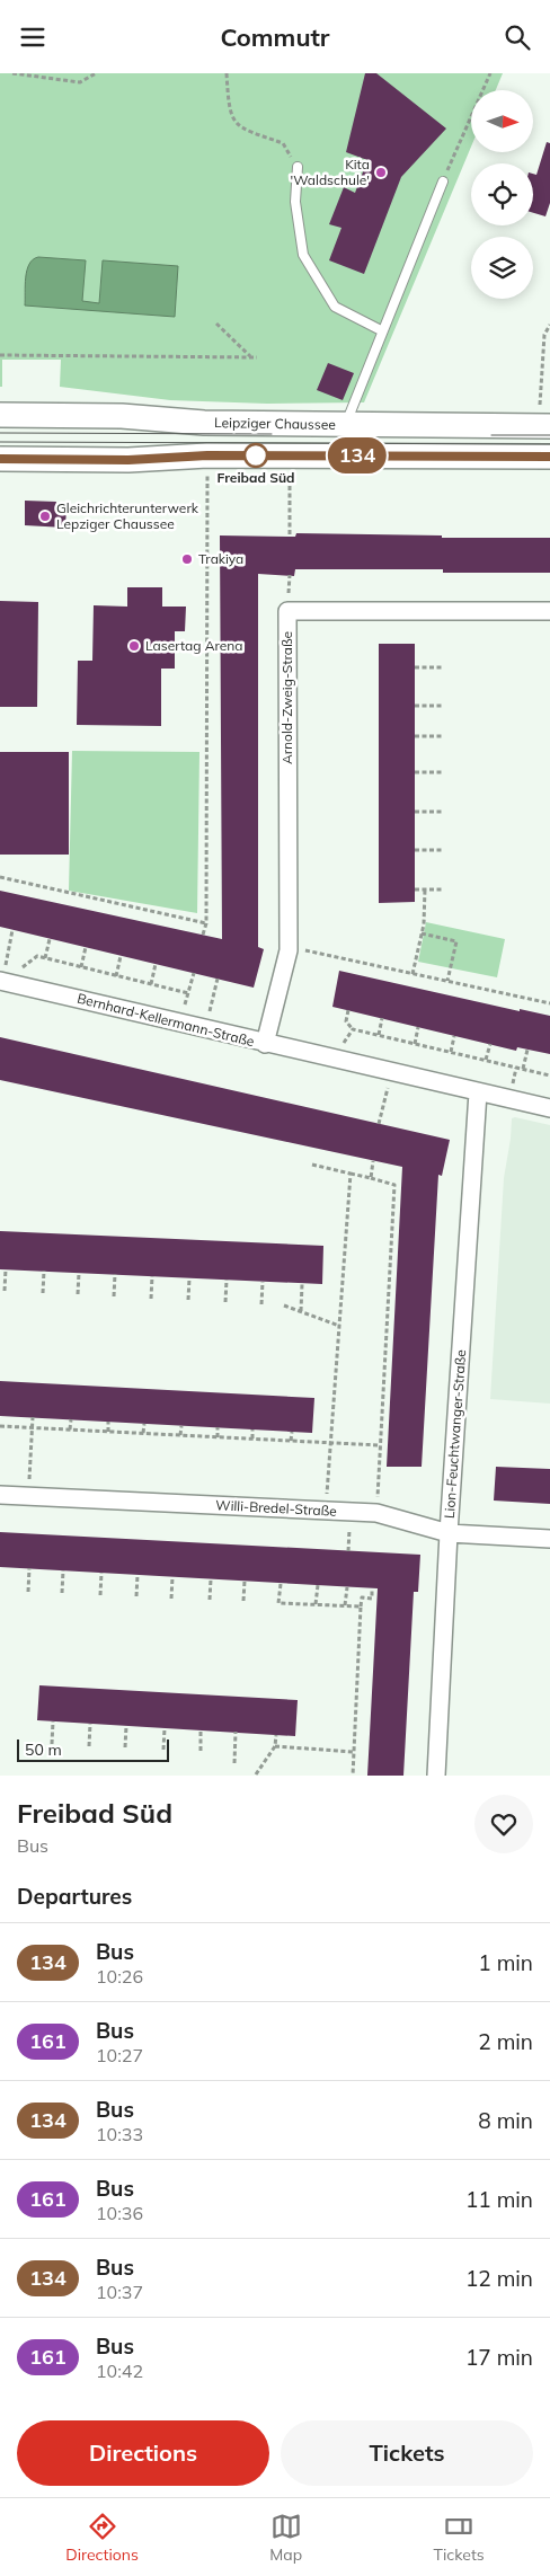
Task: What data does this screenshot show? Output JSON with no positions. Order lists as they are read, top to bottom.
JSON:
{
  "streets": {
    "main road": ["Leipziger Chaussee"],
    "street": [
      "Arnold-Zweig-Straße",
      "Bernhard-Kellermann-Straße",
      "Lion-Feuchtwanger-Straße",
      "Willi-Bredel-Straße"
    ]
  },
  "crossings": [
    ["Arnold-Zweig-Straße", "Bernhard-Kellermann-Straße"],
    ["Bernhard-Kellermann-Straße", "Lion-Feuchtwanger-Straße"],
    ["Lion-Feuchtwanger-Straße", "Willi-Bredel-Straße"]
  ],
  "places": [
    "Kita 'Waldschule'",
    "Freibad Süd",
    "Gleichrichterunterwerk Lepziger Chaussee",
    "Trakiya",
    "Lasertag Arena"
  ],
  "lines": ["bus line 134"],
  "scale_bar": "50 m",
  "north": "right",
  "page": {
    "header": "Commutr",
    "on_map": "134",
    "scale": "50 m",
    "heading": [
      ["Freibad Süd", "Bus"],
      "Departures"
    ],
    "list": [
      {
        "mark": "134",
        "name": "Bus",
        "note": "10:26",
        "value": "1 min"
      },
      {
        "mark": "161",
        "name": "Bus",
        "note": "10:27",
        "value": "2 min"
      },
      {
        "mark": "134",
        "name": "Bus",
        "note": "10:33",
        "value": "8 min"
      },
      {
        "mark": "161",
        "name": "Bus",
        "note": "10:36",
        "value": "11 min"
      },
      {
        "mark": "134",
        "name": "Bus",
        "note": "10:37",
        "value": "12 min"
      },
      {
        "mark": "161",
        "name": "Bus",
        "note": "10:42",
        "value": "17 min"
      }
    ],
    "buttons": ["Directions", "Tickets"],
    "tabs": ["Directions", "Map", "Tickets"]
  }
}
